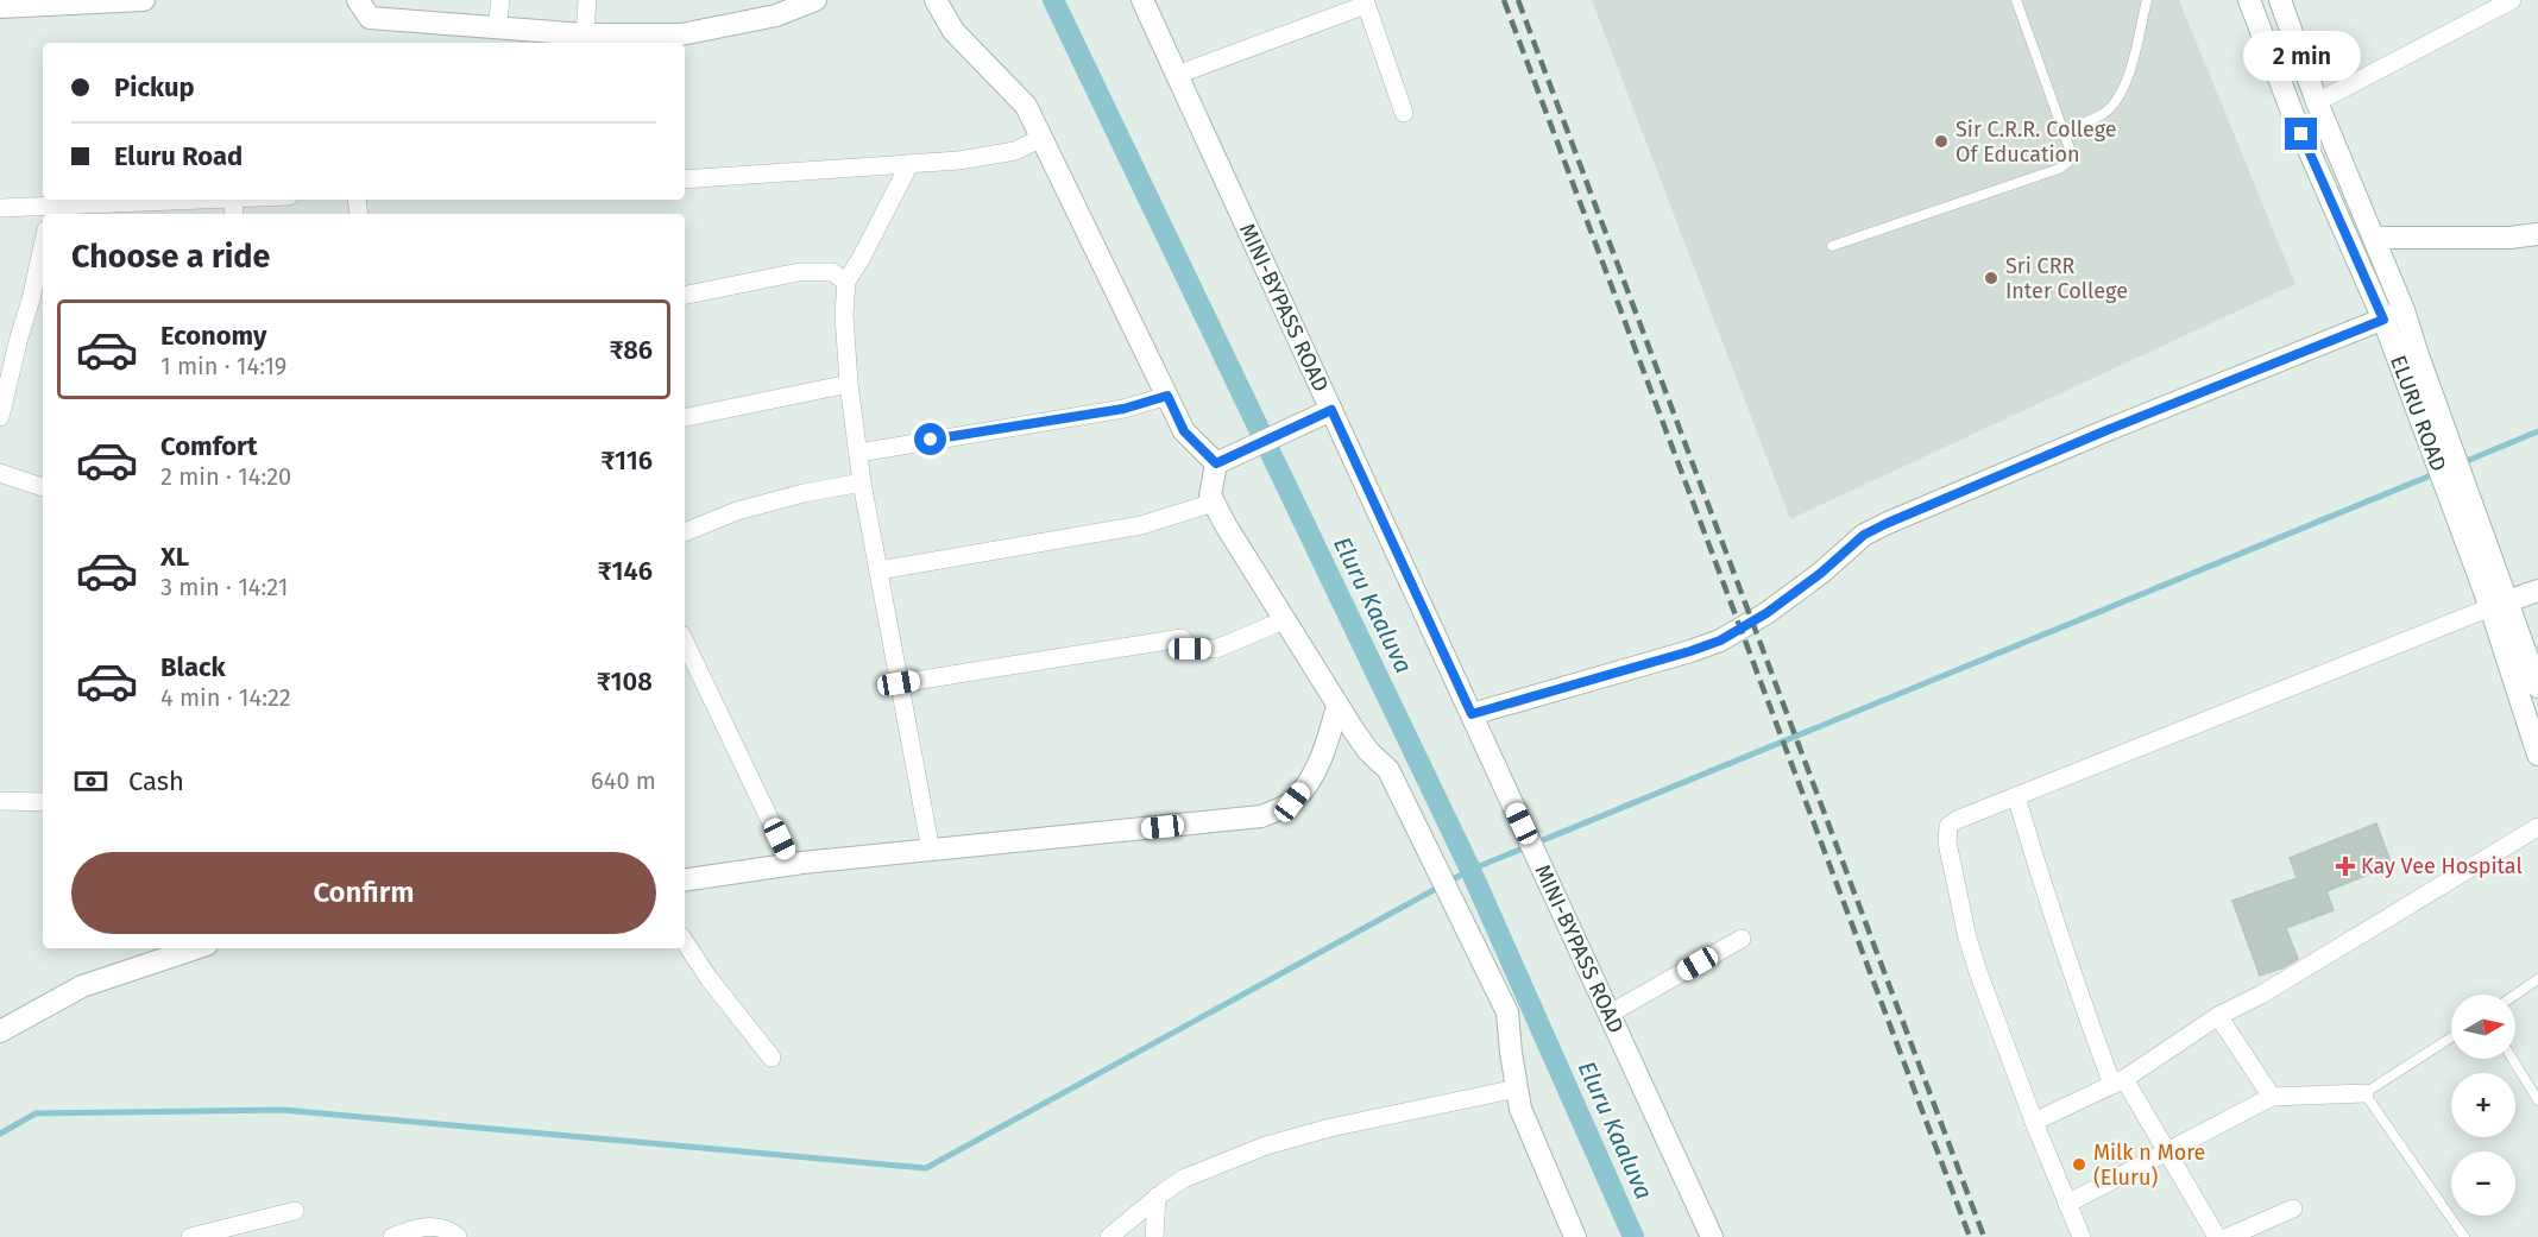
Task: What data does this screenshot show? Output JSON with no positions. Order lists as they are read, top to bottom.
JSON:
{
  "streets": {
    "street": ["MINI-BYPASS ROAD", "ELURU ROAD"]
  },
  "water": ["Eluru Kaaluva"],
  "places": {
    "other": ["Sir C.R.R. College Of Education", "Sri CRR Inter College", "Milk n More (Eluru)"],
    "health": ["Kay Vee Hospital"]
  },
  "north": "right",
  "page": {
    "bubble": "2 min",
    "banner": ["Pickup", "Eluru Road"],
    "heading": "Choose a ride",
    "list": [
      {
        "name": "Economy",
        "note": "1 min · 14:19",
        "value": "₹86"
      },
      {
        "name": "Comfort",
        "note": "2 min · 14:20",
        "value": "₹116"
      },
      {
        "name": "XL",
        "note": "3 min · 14:21",
        "value": "₹146"
      },
      {
        "name": "Black",
        "note": "4 min · 14:22",
        "value": "₹108"
      }
    ],
    "pay": ["Cash", "640 m"],
    "buttons": "Confirm",
    "map_buttons": ["+", "−"]
  }
}
